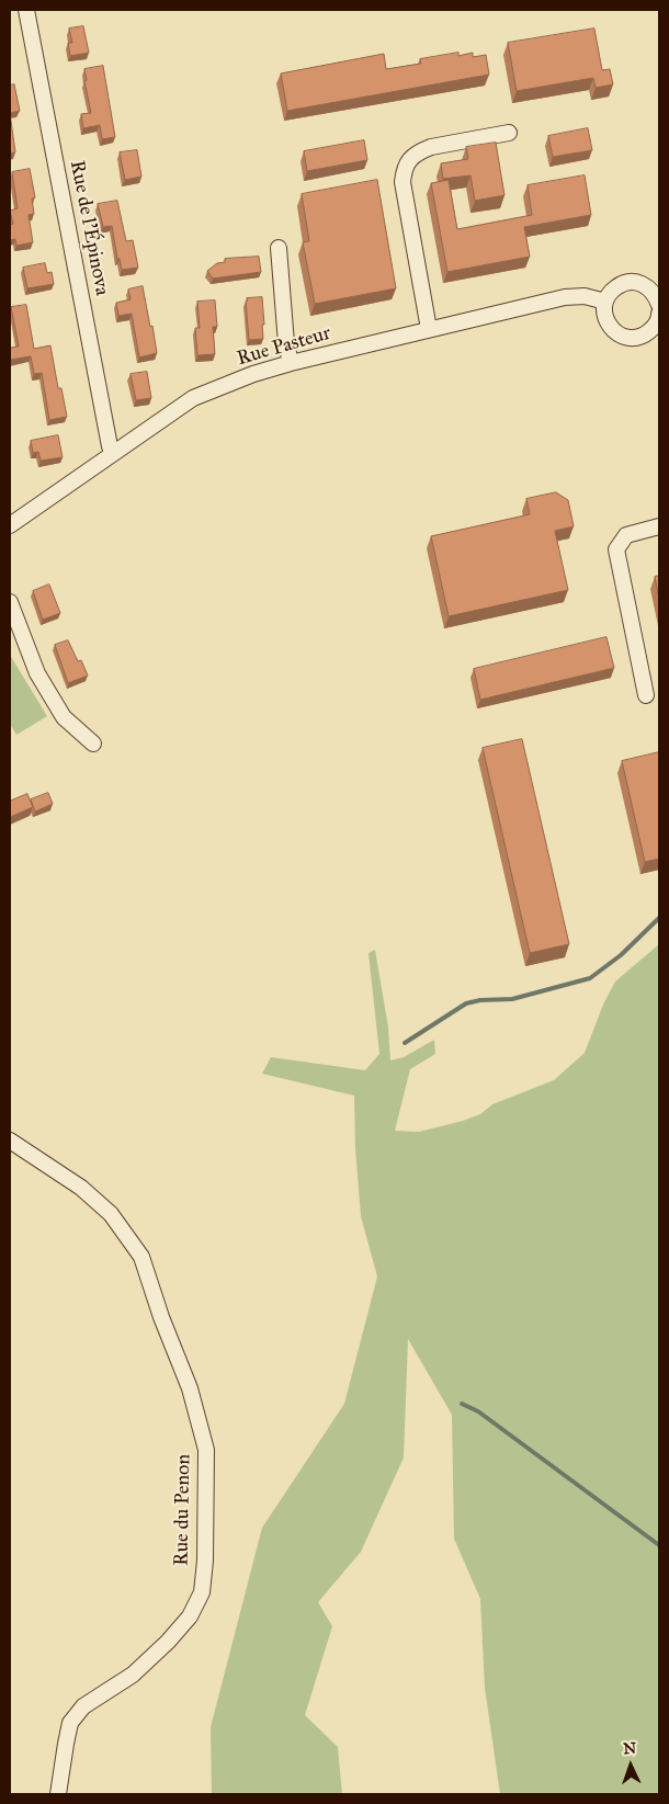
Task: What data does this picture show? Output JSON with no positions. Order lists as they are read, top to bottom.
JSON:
{
  "streets": {
    "street": ["Rue de l'Épinova", "Rue Pasteur", "Rue du Penon"]
  },
  "crossings": [
    ["Rue de l'Épinova", "Rue Pasteur"]
  ],
  "north": "top"
}
